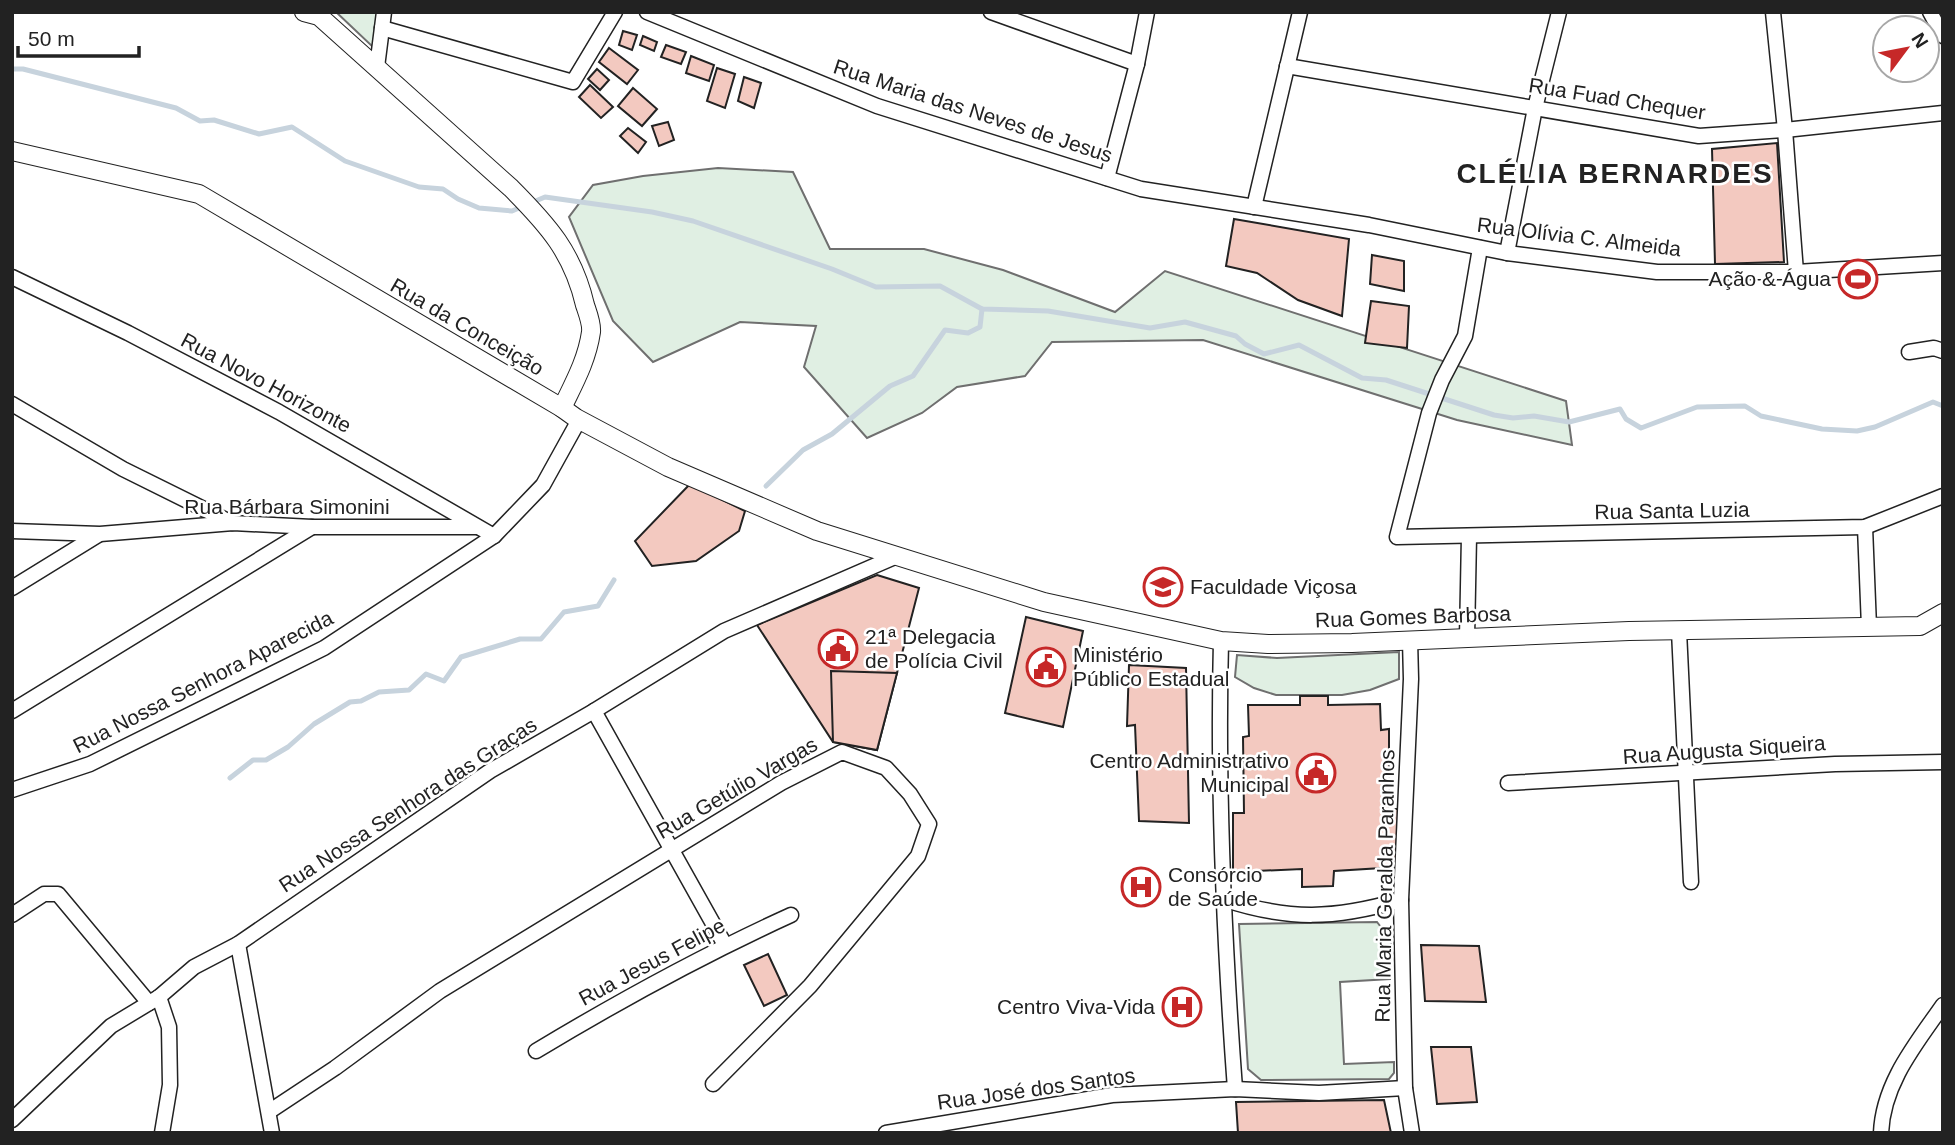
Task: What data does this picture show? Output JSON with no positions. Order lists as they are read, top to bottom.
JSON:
{
  "streets": {
    "street": [
      "Rua Fuad Chequer",
      "Rua Maria das Neves de Jesus",
      "Rua Olívia C. Almeida",
      "Rua da Conceição",
      "Rua Novo Horizonte",
      "Rua Bárbara Simonini",
      "Rua Santa Luzia",
      "Rua Gomes Barbosa",
      "Rua Nossa Senhora Aparecida",
      "Rua Augusta Siqueira",
      "Rua Getúlio Vargas",
      "Rua Nossa Senhora das Graças",
      "Rua Maria Geralda Paranhos",
      "Rua Jesus Felipe",
      "Rua José dos Santos"
    ]
  },
  "crossings": [
    ["Rua Maria das Neves de Jesus", "Rua Olívia C. Almeida"],
    ["Rua Olívia C. Almeida", "Rua Santa Luzia"],
    ["Rua da Conceição", "Rua Gomes Barbosa"],
    ["Rua da Conceição", "Rua Nossa Senhora Aparecida"],
    ["Rua da Conceição", "Rua Nossa Senhora das Graças"],
    ["Rua Novo Horizonte", "Rua Bárbara Simonini"],
    ["Rua Novo Horizonte", "Rua Nossa Senhora Aparecida"],
    ["Rua Gomes Barbosa", "Rua Nossa Senhora das Graças"],
    ["Rua Gomes Barbosa", "Rua Maria Geralda Paranhos"],
    ["Rua Maria Geralda Paranhos", "Rua José dos Santos"]
  ],
  "districts": ["CLÉLIA BERNARDES"],
  "places": {
    "sports": ["Ação & Água"],
    "school or university": ["Faculdade Viçosa"],
    "public building": ["21ª Delegacia de Polícia Civil", "Ministério Público Estadual", "Centro Administrativo Municipal"],
    "hospital": ["Consórcio de Saúde", "Centro Viva-Vida"]
  },
  "scale_bar": "50 m",
  "north": "top right"
}
